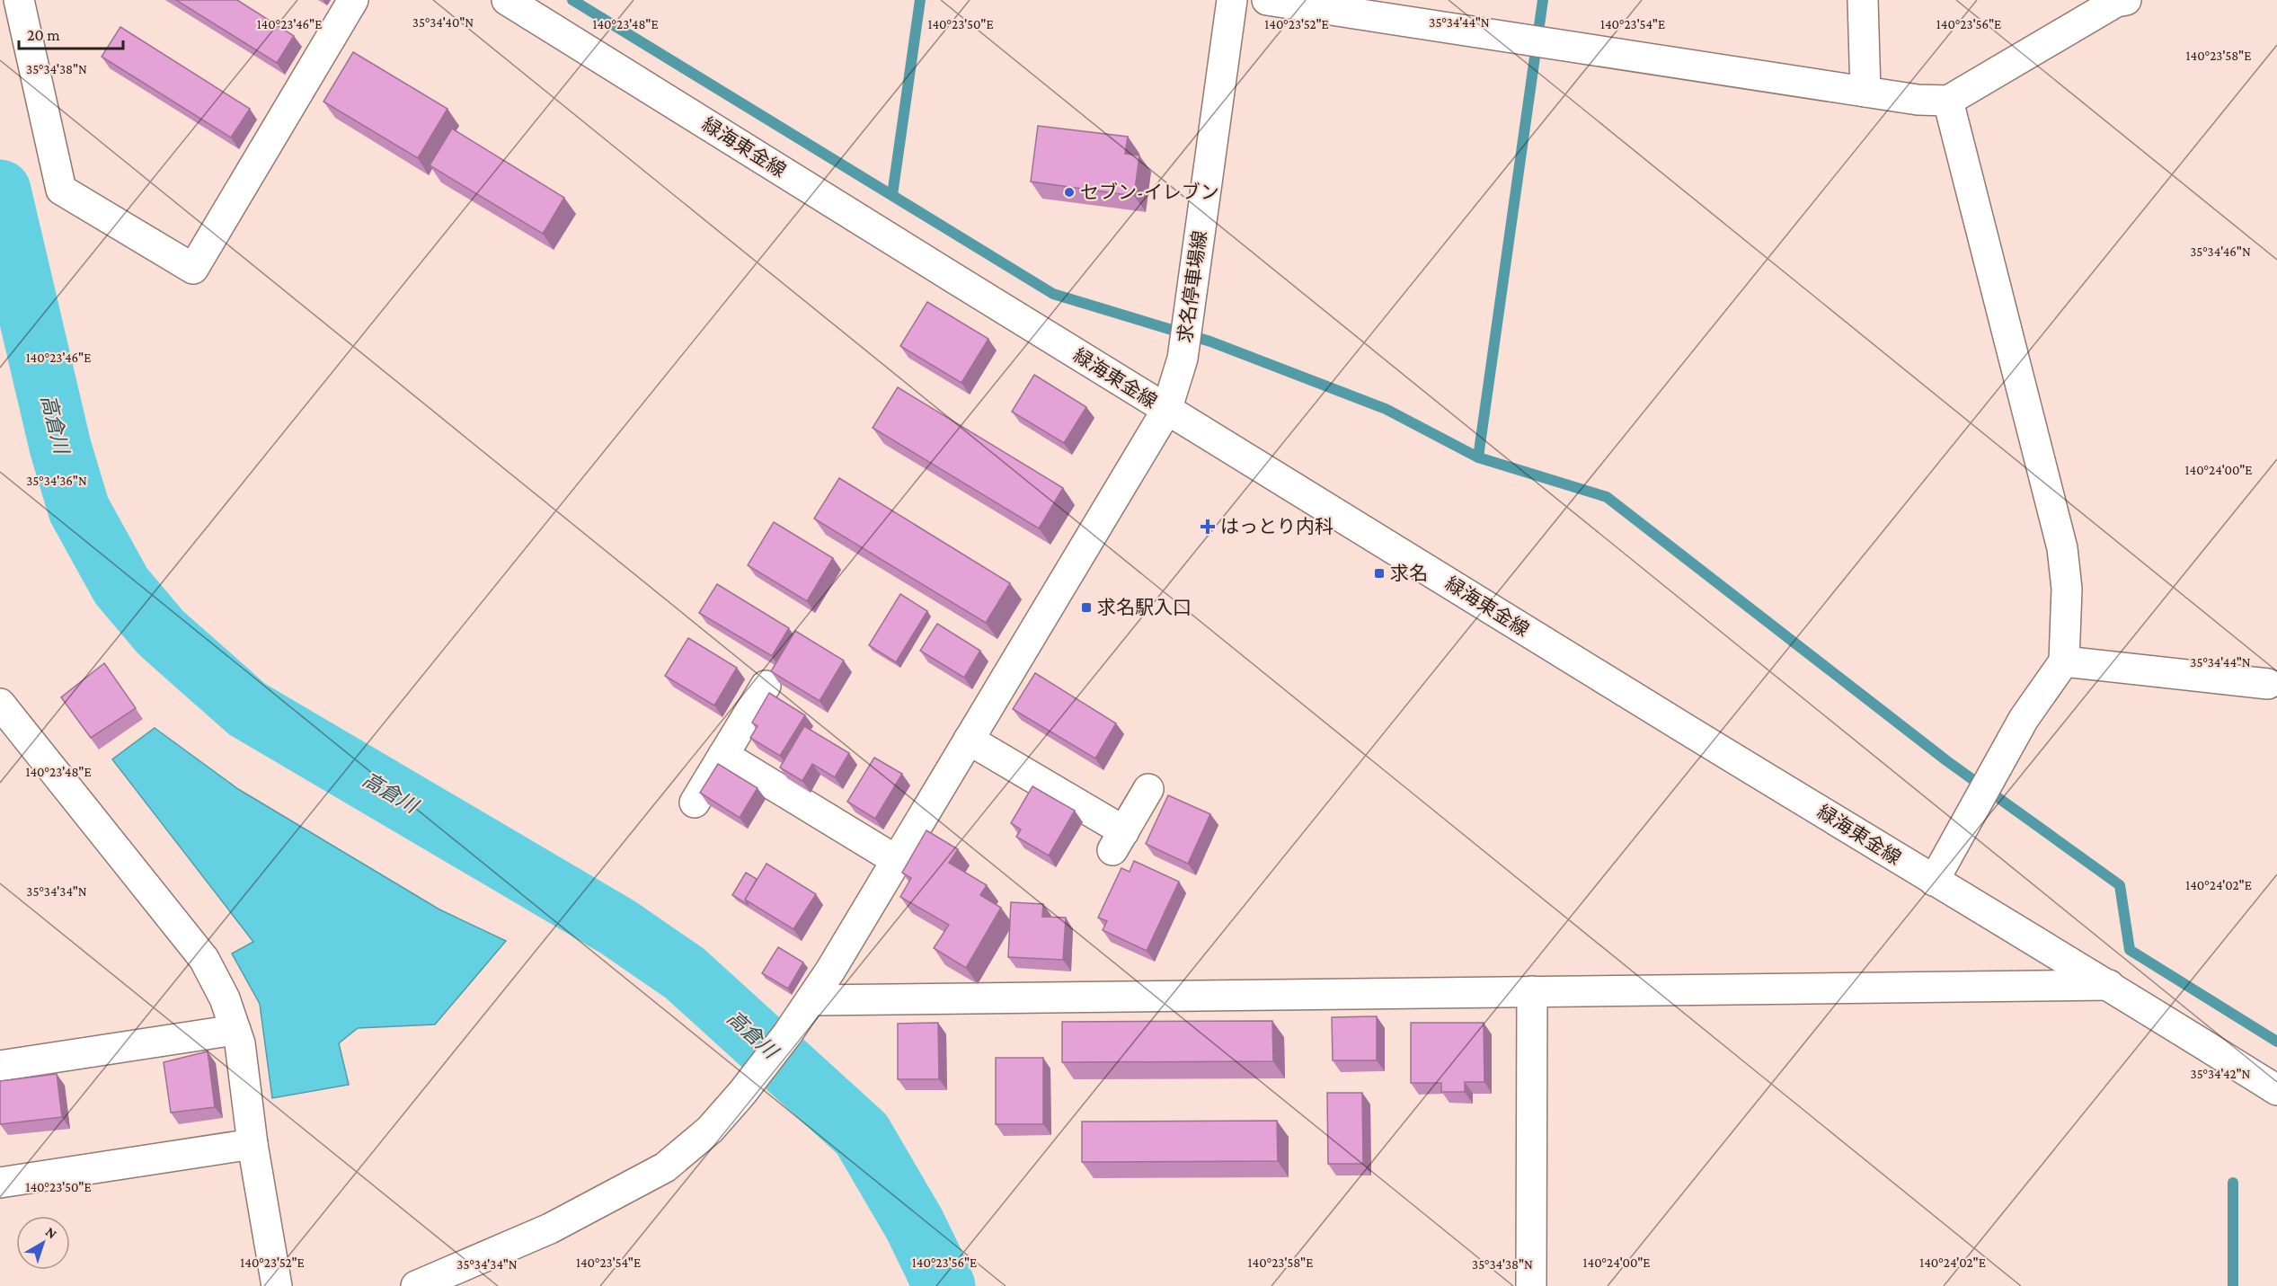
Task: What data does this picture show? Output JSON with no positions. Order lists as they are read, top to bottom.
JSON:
{
  "streets": {
    "street": ["緑海東金線", "求名停車場線"]
  },
  "crossings": [
    ["緑海東金線", "求名停車場線"]
  ],
  "water": ["高倉川"],
  "places": {
    "other": ["セブン-イレブン"],
    "health": ["はっとり内科"],
    "transit": ["求名", "求名駅入口"]
  },
  "scale_bar": "20 m",
  "north": "top right",
  "coordinates": [
    "35°34'40\"N",
    "35°34'44\"N",
    "140°23'46\"E",
    "140°23'50\"E",
    "140°23'54\"E",
    "140°23'48\"E",
    "140°23'52\"E",
    "140°23'56\"E",
    "140°23'58\"E",
    "35°34'38\"N",
    "35°34'46\"N",
    "140°24'00\"E",
    "35°34'36\"N",
    "140°24'02\"E",
    "35°34'34\"N",
    "35°34'42\"N"
  ]
}
